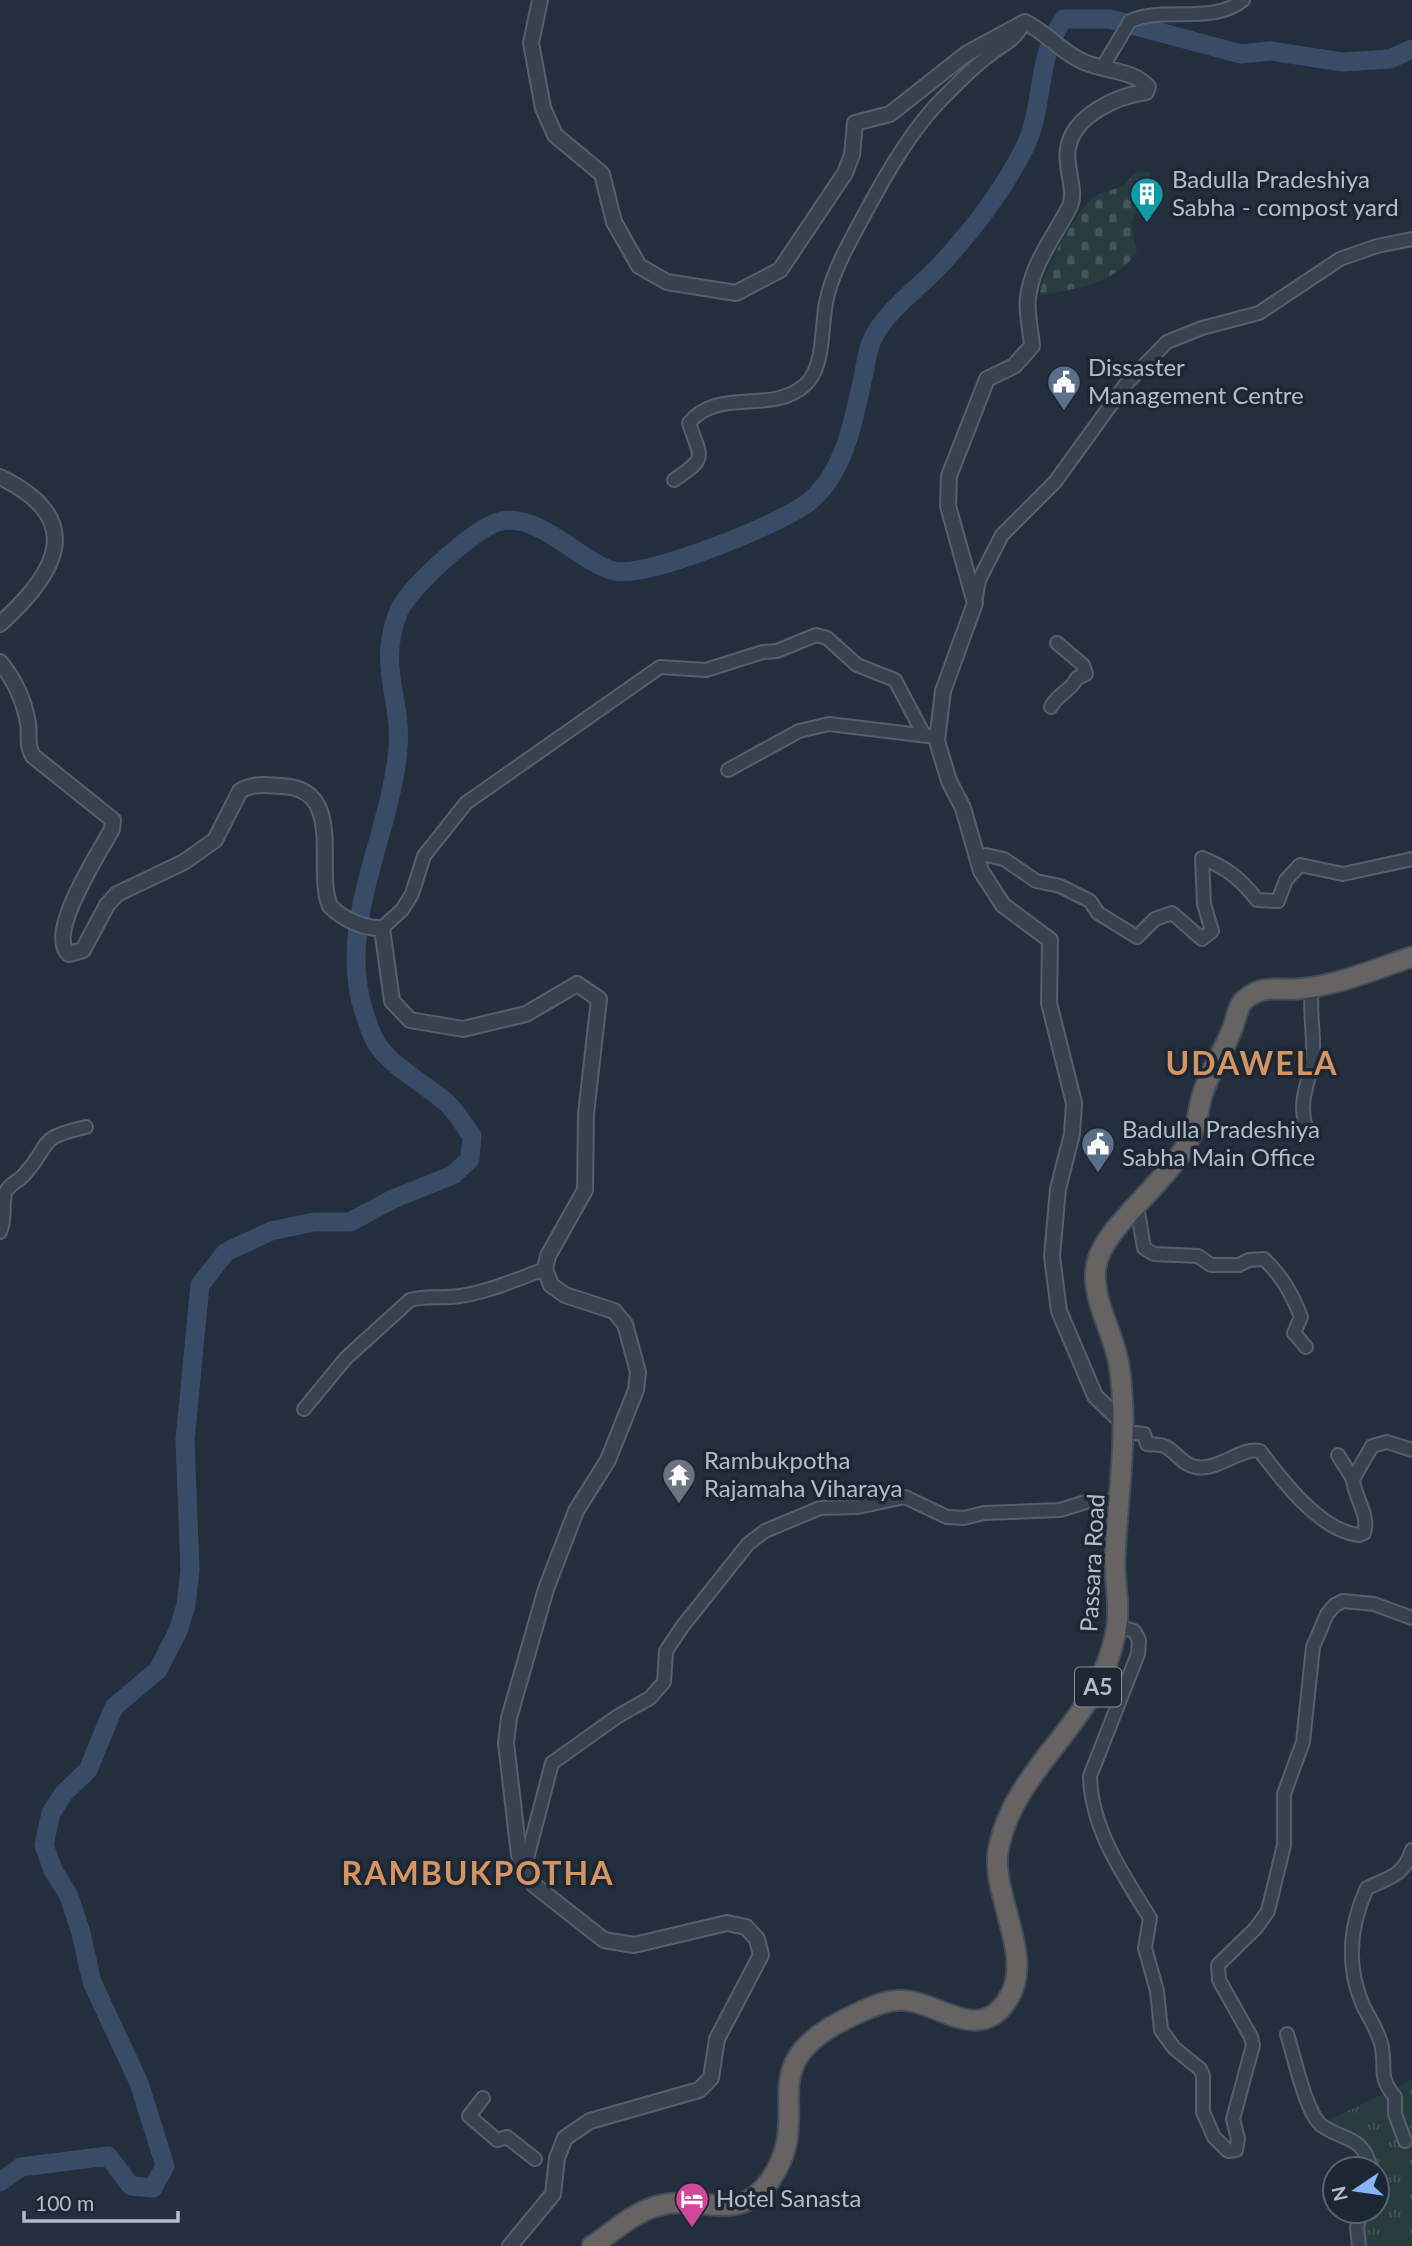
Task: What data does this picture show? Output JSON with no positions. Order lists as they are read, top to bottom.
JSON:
{
  "streets": {
    "highway": ["Passara Road", "A5"]
  },
  "districts": ["UDAWELA", "RAMBUKPOTHA"],
  "places": {
    "building": ["Badulla Pradeshiya Sabha - compost yard"],
    "public building": ["Dissaster Management Centre", "Badulla Pradeshiya Sabha Main Office"],
    "temple": ["Rambukpotha Rajamaha Viharaya"],
    "hotel": ["Hotel Sanasta"]
  },
  "scale_bar": "100 m",
  "north": "left"
}
